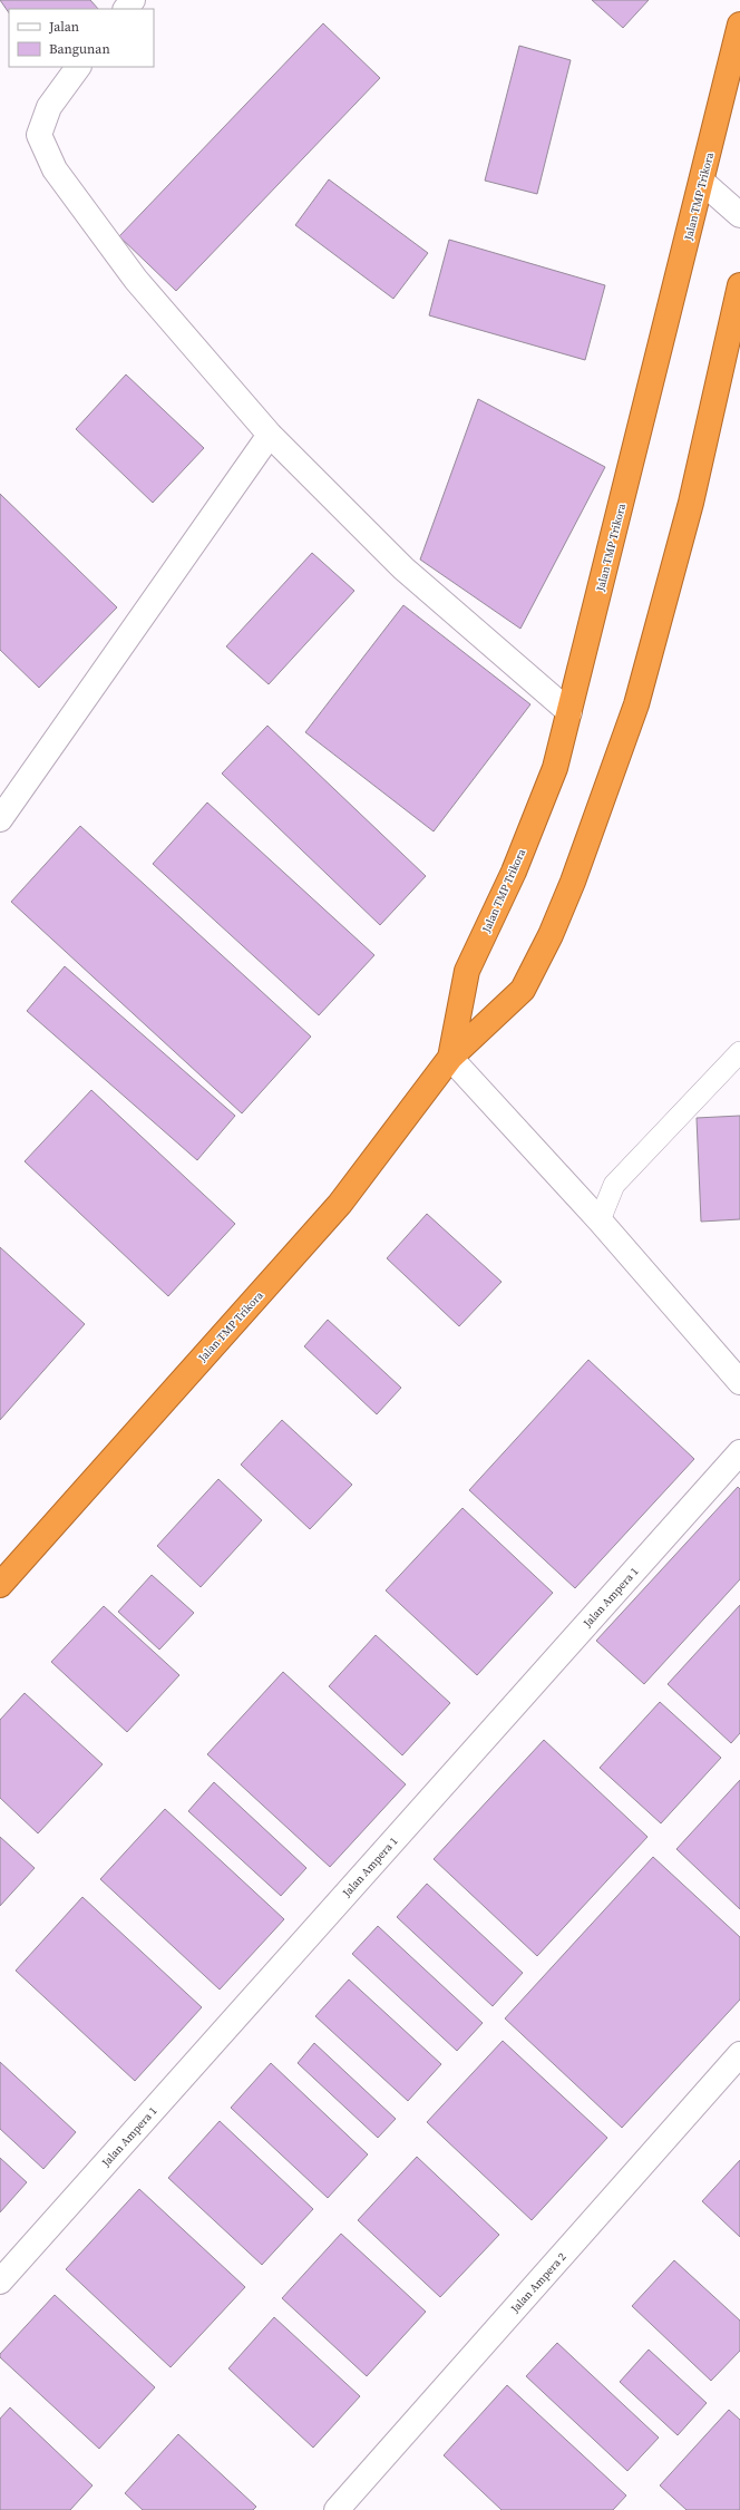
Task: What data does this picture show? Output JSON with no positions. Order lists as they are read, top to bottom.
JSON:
{
  "streets": {
    "highway": ["Jalan TMP Trikora"],
    "street": ["Jalan Ampera 1", "Jalan Ampera 2"]
  },
  "legend": ["Jalan", "Bangunan"]
}
